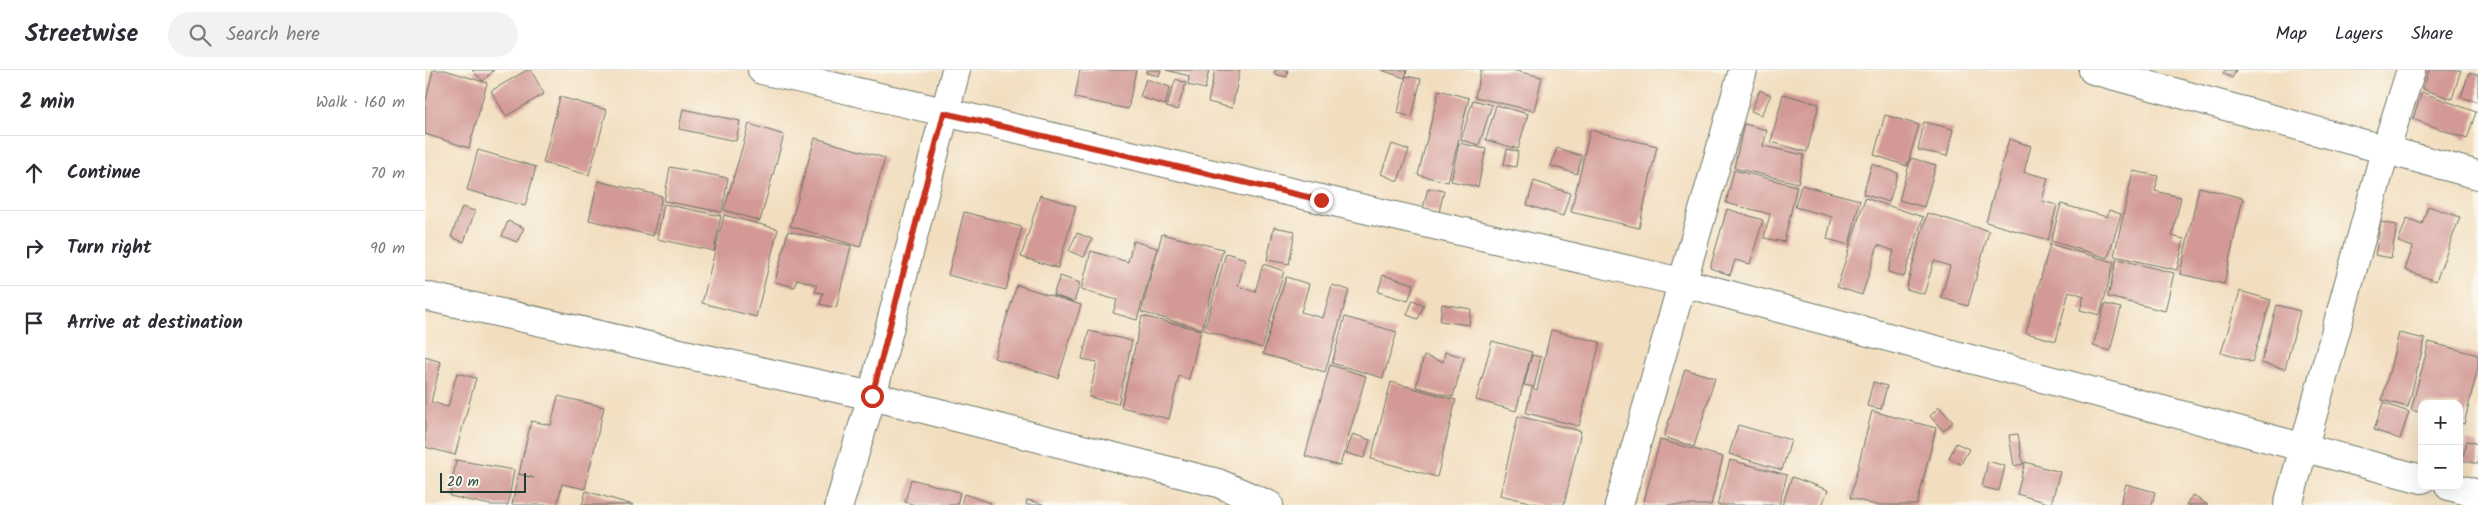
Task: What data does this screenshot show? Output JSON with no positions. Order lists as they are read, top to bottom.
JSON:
{
  "scale_bar": "20 m",
  "page": {
    "header": "Streetwise",
    "search": "Search here",
    "nav": ["Map", "Layers", "Share"],
    "heading": ["2 min", "Walk · 160 m"],
    "list": [
      ["Continue", "70 m"],
      ["Turn right", "90 m"],
      "Arrive at destination"
    ],
    "map_buttons": ["+", "−"],
    "scale": "20 m"
  }
}
